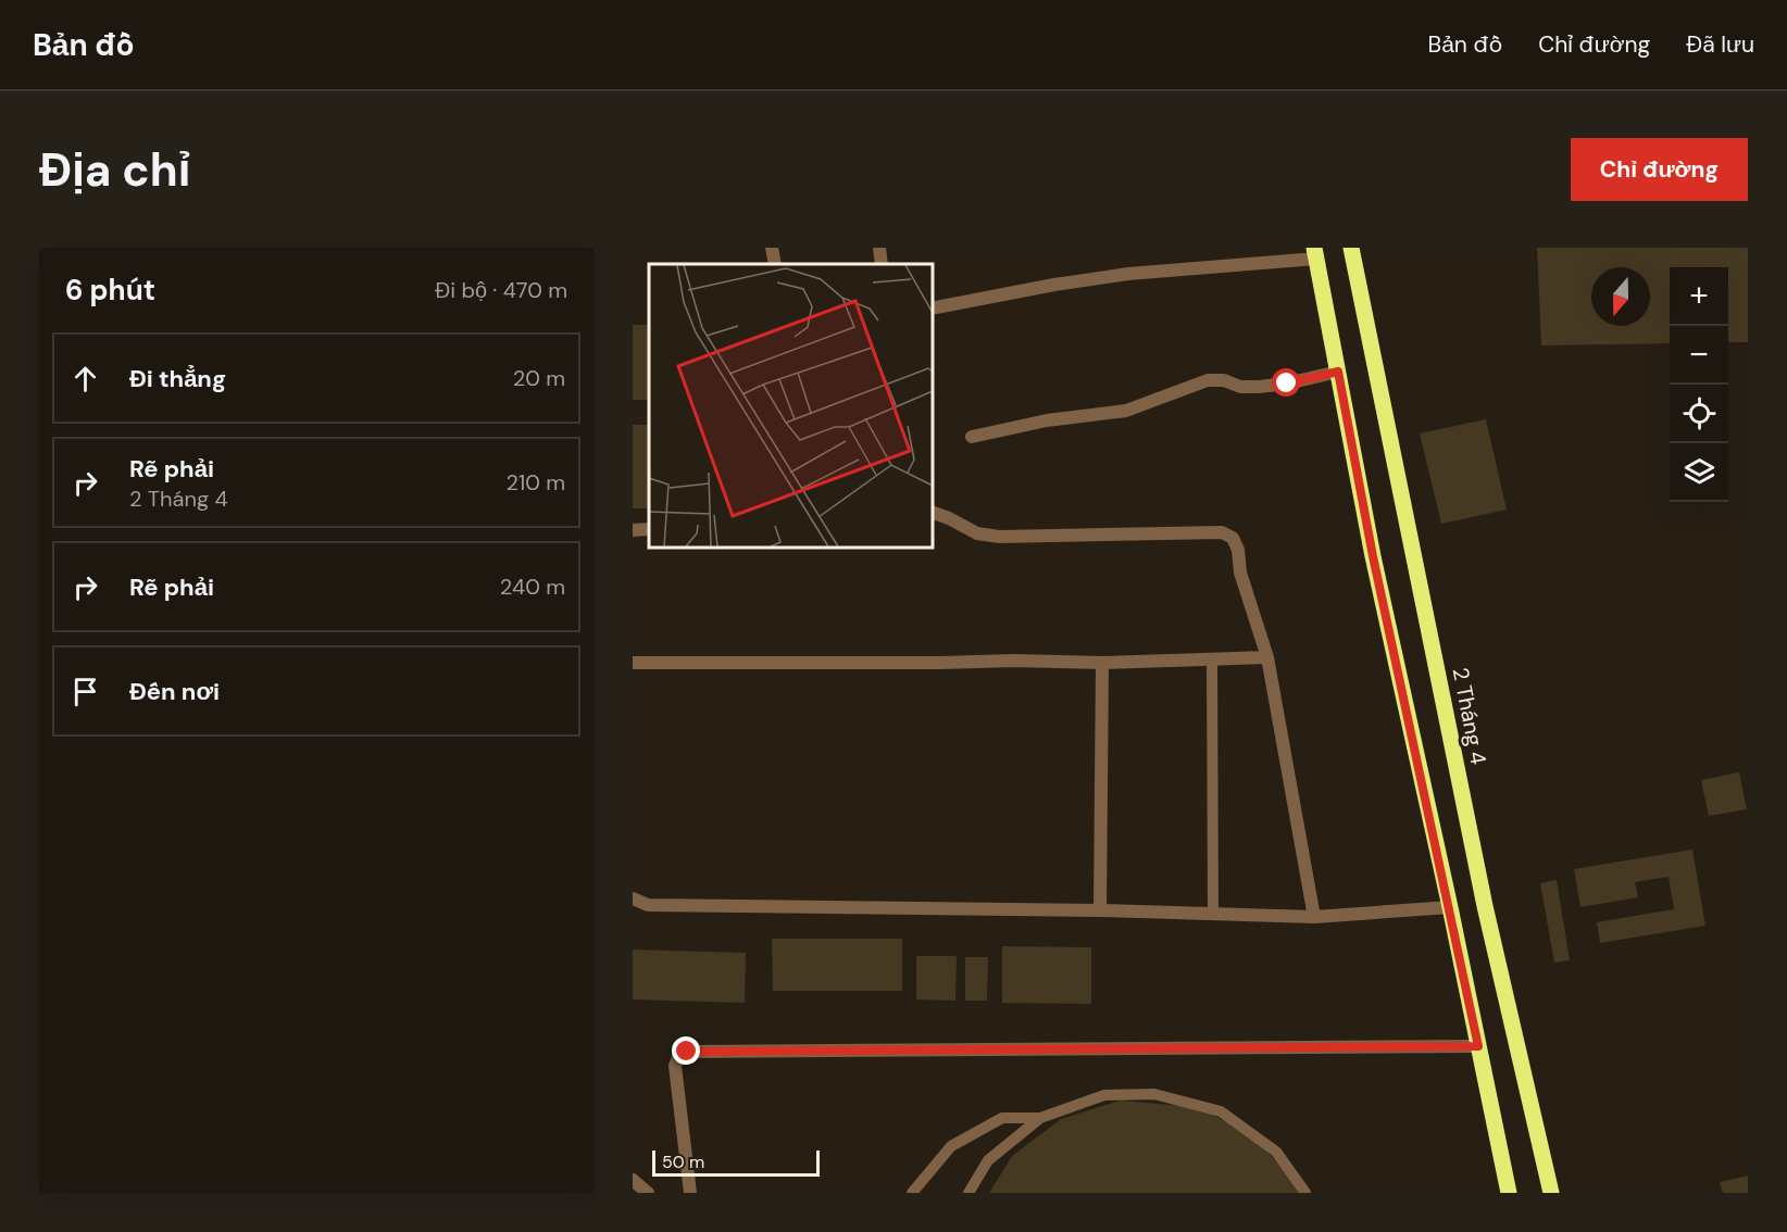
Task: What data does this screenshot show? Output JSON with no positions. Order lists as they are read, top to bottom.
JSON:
{
  "streets": {
    "main road": ["2 Tháng 4"]
  },
  "scale_bar": "50 m",
  "north": "bottom",
  "page": {
    "header": "Bản đồ",
    "nav": ["Bản đồ", "Chỉ đường", "Đã lưu"],
    "buttons": "Chỉ đường",
    "title": "Địa chỉ",
    "heading": ["6 phút", "Đi bộ · 470 m"],
    "map_buttons": ["+", "−"],
    "list": [
      ["Đi thẳng", "20 m"],
      ["Rẽ phải", "2 Tháng 4", "210 m"],
      ["Rẽ phải", "240 m"],
      "Đến nơi"
    ],
    "scale": "50 m"
  }
}
